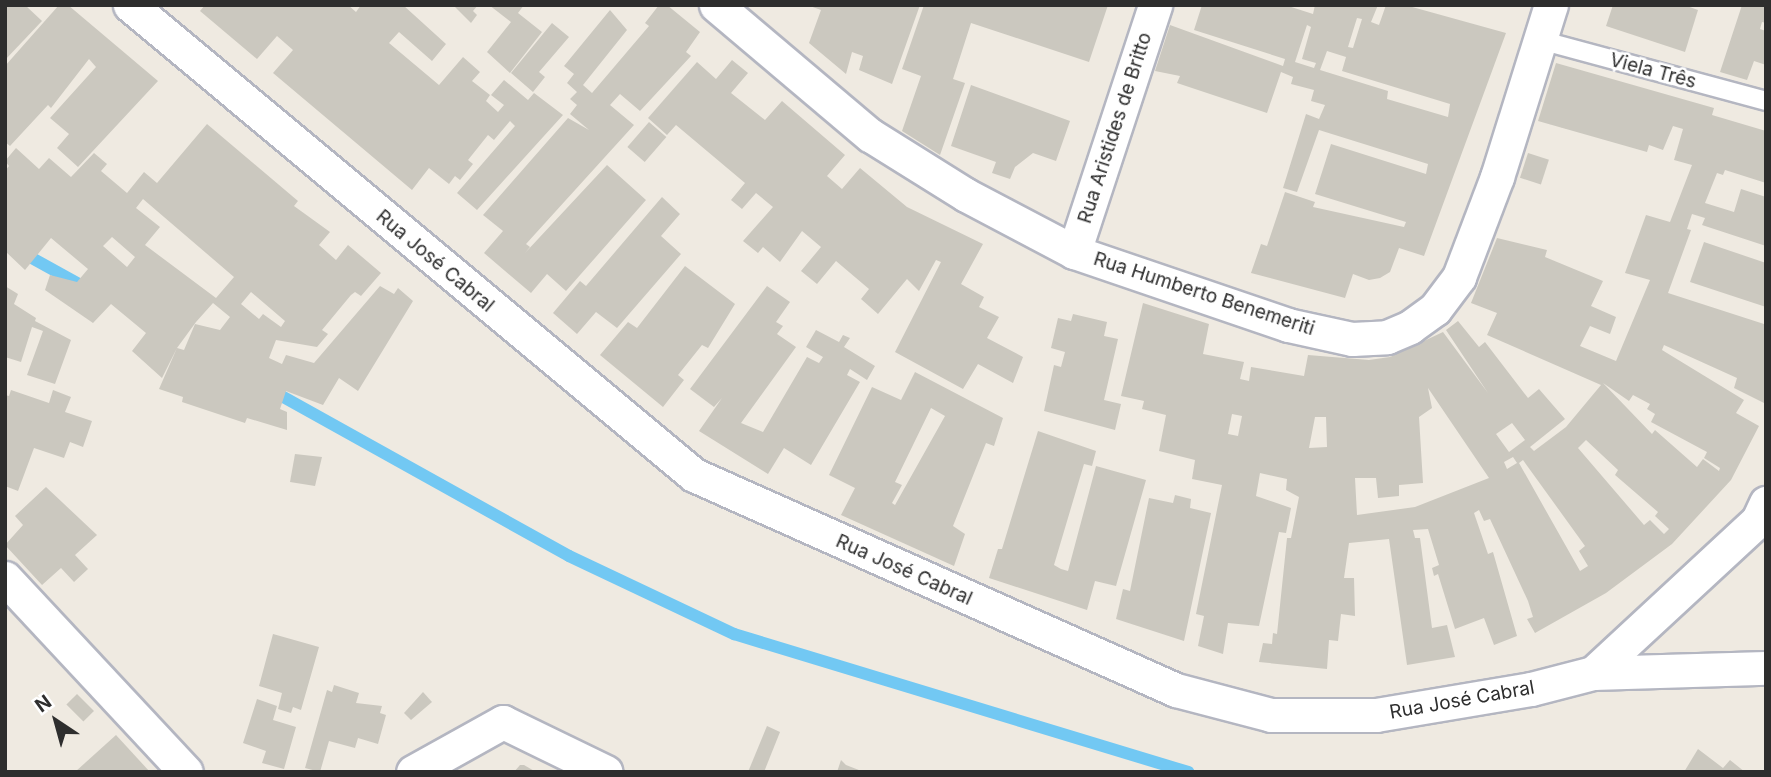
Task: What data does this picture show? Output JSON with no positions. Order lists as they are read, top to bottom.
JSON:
{
  "streets": {
    "street": ["Rua Aristides de Britto", "Rua José Cabral", "Rua Humberto Benemeriti"],
    "lane": ["Viela Três"]
  },
  "crossings": [
    ["Viela Três", "Rua Humberto Benemeriti"],
    ["Rua Aristides de Britto", "Rua Humberto Benemeriti"]
  ],
  "north": "top left"
}
